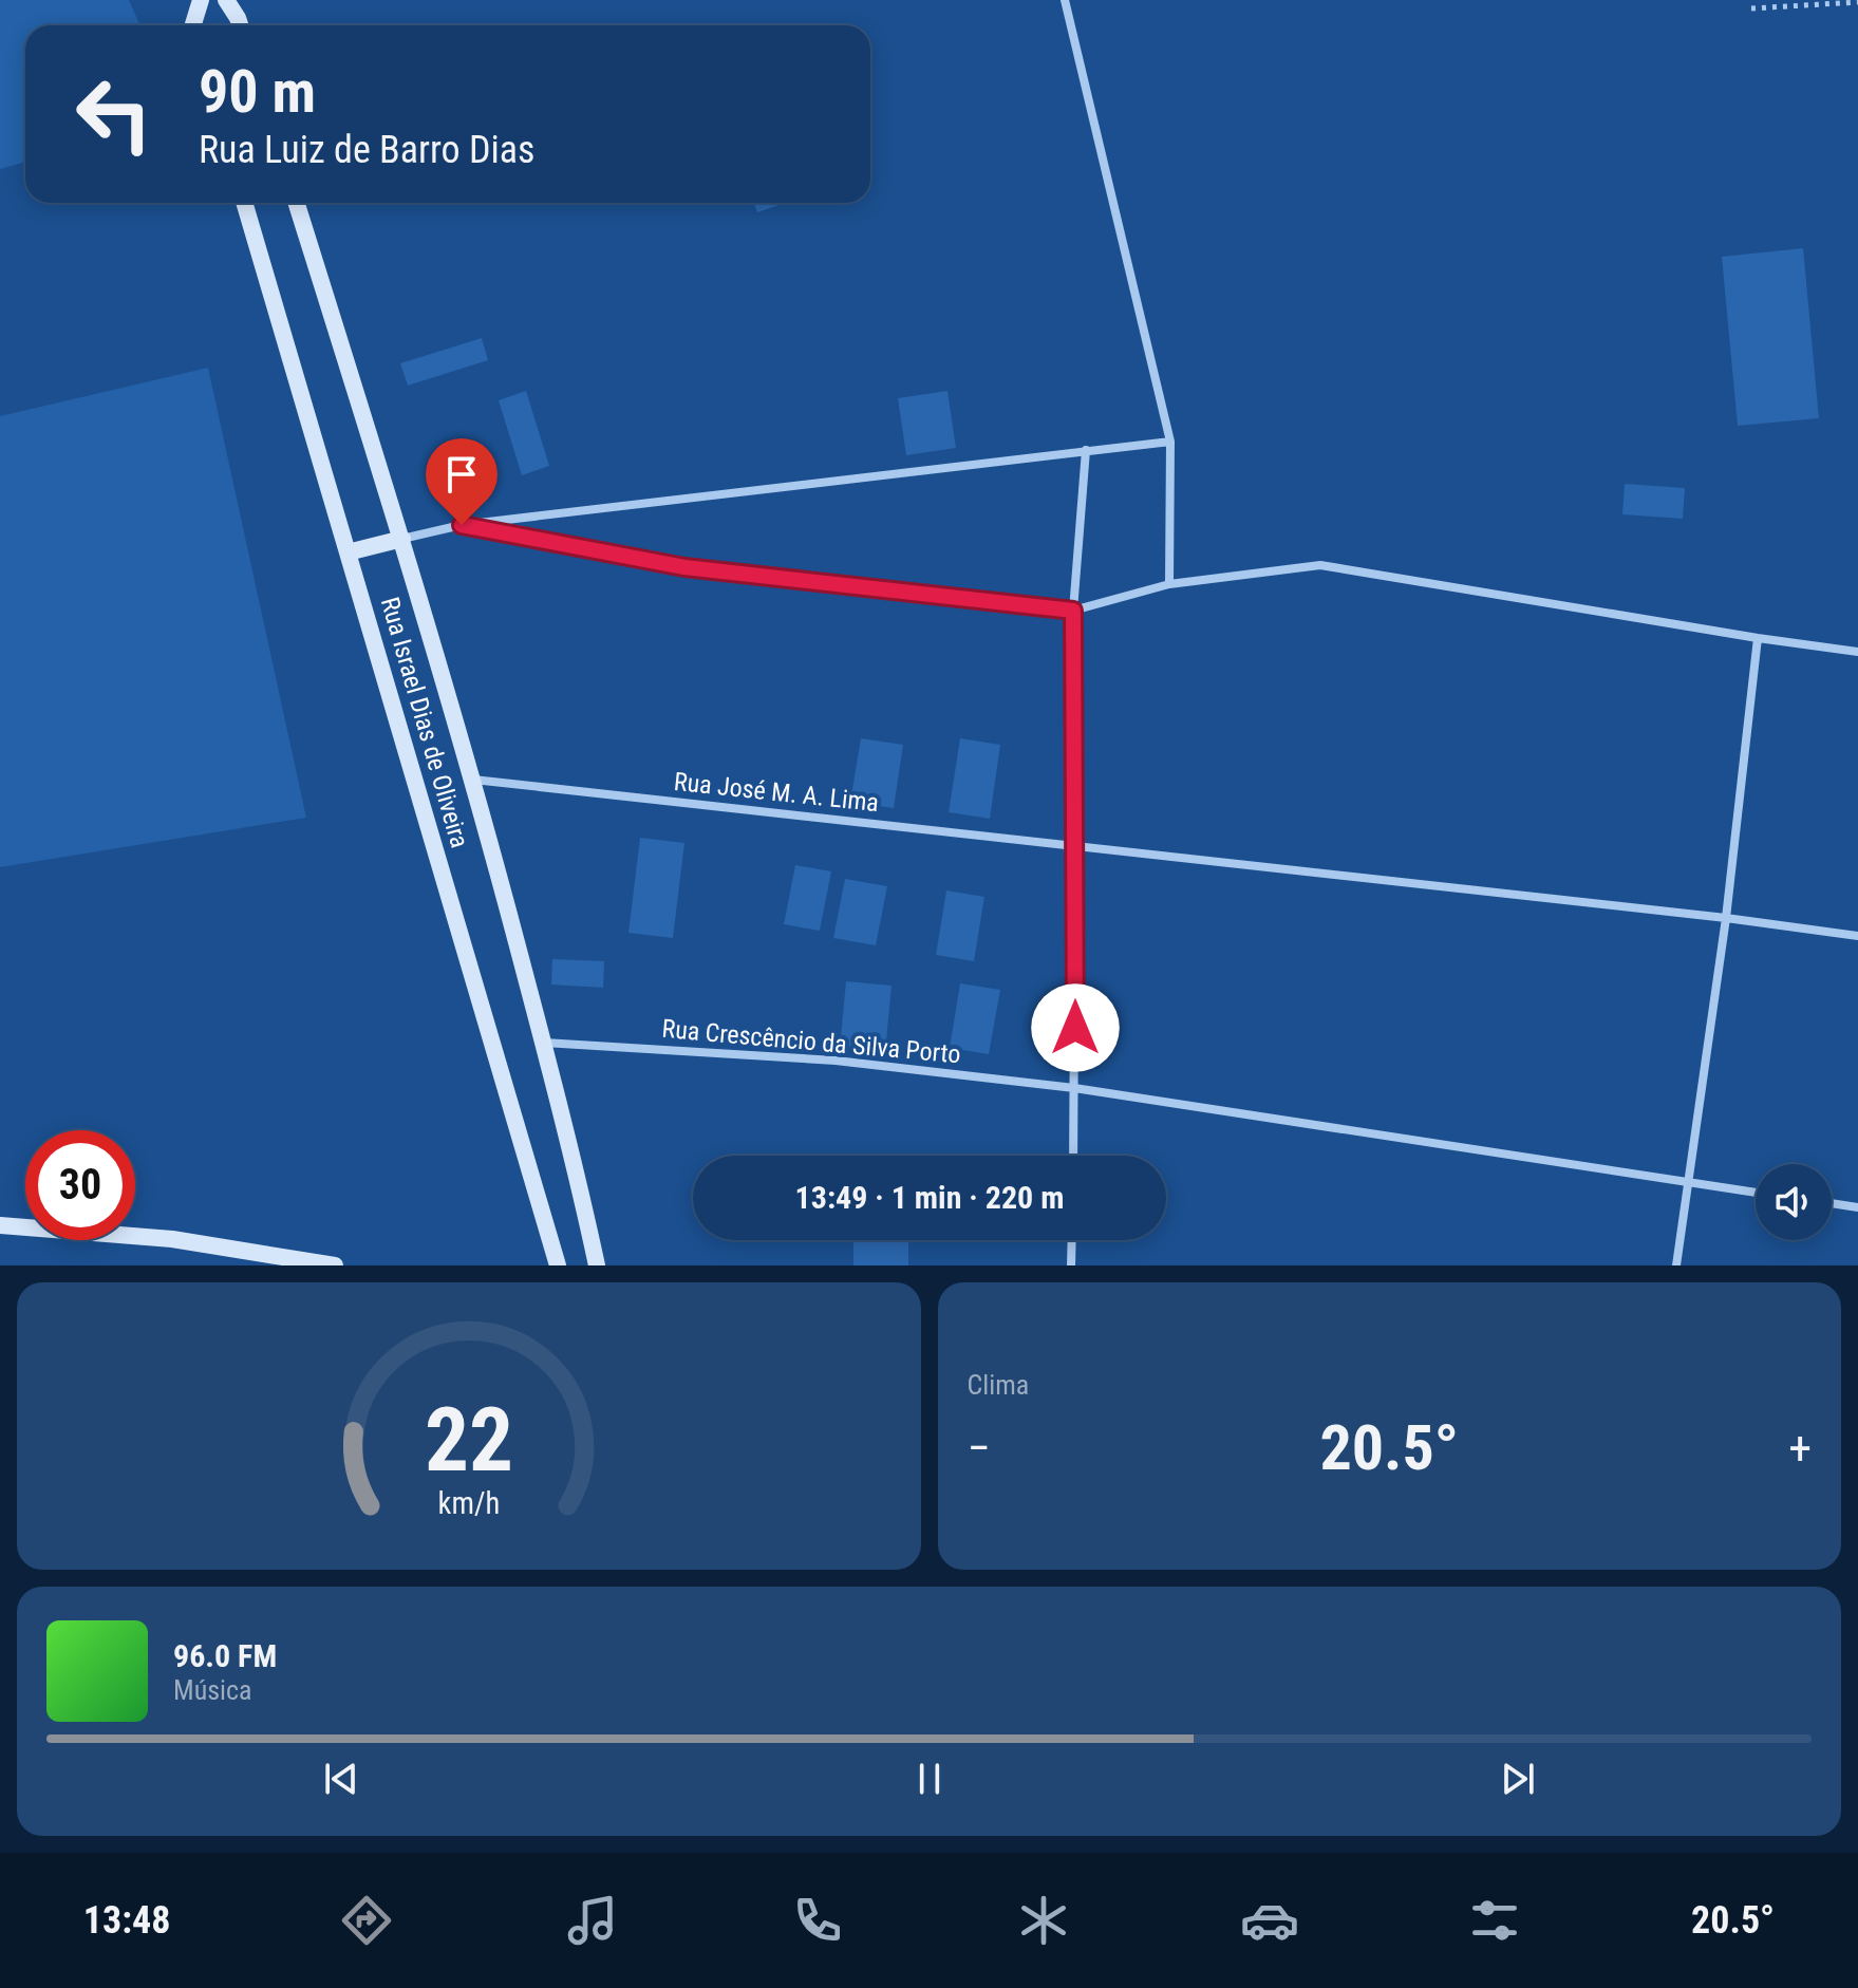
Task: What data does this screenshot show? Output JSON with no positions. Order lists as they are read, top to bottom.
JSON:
{
  "streets": {
    "main road": ["Rua Israel Dias de Oliveira"],
    "street": ["Rua José M. A. Lima", "Rua Crescêncio da Silva Porto"]
  },
  "crossings": [
    ["Rua Israel Dias de Oliveira", "Rua José M. A. Lima"],
    ["Rua Israel Dias de Oliveira", "Rua Crescêncio da Silva Porto"]
  ],
  "page": {
    "turn": ["90 m", "Rua Luiz de Barro Dias"],
    "limit": "30",
    "trip": "13:49 · 1 min · 220 m",
    "tile": "Clima",
    "heat": ["−", "20.5°", "+"],
    "song": ["96.0 FM", "Música"],
    "tabs": ["13:48", "20.5°"],
    "gauge": ["22", "km/h"]
  }
}
